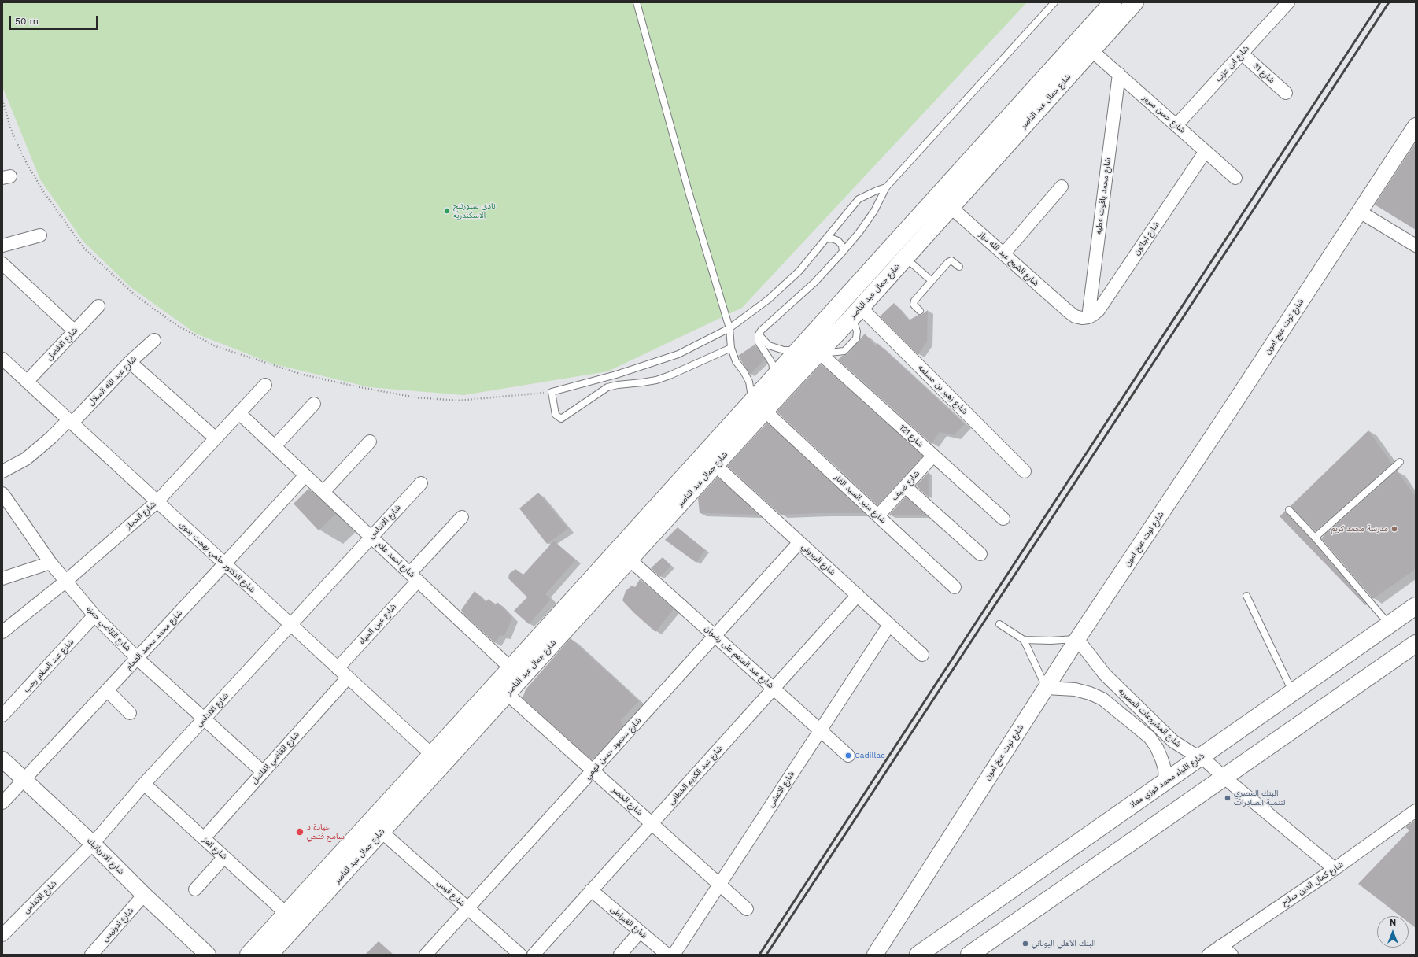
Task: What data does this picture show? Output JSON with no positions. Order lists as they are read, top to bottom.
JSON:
{
  "streets": {
    "main road": ["شارع جمال عبد الناصر", "شارع اللواء محمد فوزي معاذ"],
    "street": [
      "شارع ابن عزب",
      "شارع 31",
      "شارع حسن سرور",
      "شارع محمد ياقوت عطيه",
      "شارع اجاتون",
      "شارع الشيخ عبد الله دراز",
      "شارع توت عنخ امون",
      "شارع الافضل",
      "شارع عبد الله السلال",
      "شارع زهير بن مسلمه",
      "شارع 121",
      "شارع ضيف",
      "شارع منير السيد الفار",
      "شارع الحجاز",
      "شارع الاندلس",
      "شارع الدكتور حلمي بهجت بدوى",
      "شارع احمد علام",
      "شارع البيروني",
      "شارع عين الحياه",
      "شارع القاضي حمزه",
      "شارع محمد محمد الفحام",
      "شارع عبد المنعم على رضوان",
      "شارع عبد السلام رجب",
      "شارع المشروعات المصريه",
      "شارع محمود حسن فهمي",
      "شارع القاضي الفاضل",
      "شارع عبد الكريم الخطابى",
      "شارع الاعشى",
      "شارع الخضر",
      "شارع العز",
      "شارع الادرياتيك",
      "شارع كمال الدين صلاح",
      "شارع قيس",
      "شارع القيراطى",
      "شارع ادونيس"
    ]
  },
  "crossings": [
    ["شارع ابن عزب", "شارع 31"],
    ["شارع ابن عزب", "شارع حسن سرور"],
    ["شارع جمال عبد الناصر", "شارع حسن سرور"],
    ["شارع جمال عبد الناصر", "شارع الشيخ عبد الله دراز"],
    ["شارع جمال عبد الناصر", "شارع زهير بن مسلمه"],
    ["شارع جمال عبد الناصر", "شارع 121"],
    ["شارع جمال عبد الناصر", "شارع منير السيد الفار"],
    ["شارع جمال عبد الناصر", "شارع الدكتور حلمي بهجت بدوى"],
    ["شارع جمال عبد الناصر", "شارع احمد علام"],
    ["شارع جمال عبد الناصر", "شارع البيروني"],
    ["شارع جمال عبد الناصر", "شارع عبد المنعم على رضوان"],
    ["شارع جمال عبد الناصر", "شارع الخضر"],
    ["شارع جمال عبد الناصر", "شارع العز"],
    ["شارع جمال عبد الناصر", "شارع قيس"],
    ["شارع حسن سرور", "شارع محمد ياقوت عطيه"],
    ["شارع حسن سرور", "شارع اجاتون"],
    ["شارع محمد ياقوت عطيه", "شارع اجاتون"],
    ["شارع محمد ياقوت عطيه", "شارع الشيخ عبد الله دراز"],
    ["شارع اجاتون", "شارع الشيخ عبد الله دراز"],
    ["شارع توت عنخ امون", "شارع المشروعات المصريه"],
    ["شارع الافضل", "شارع الدكتور حلمي بهجت بدوى"],
    ["شارع عبد الله السلال", "شارع الدكتور حلمي بهجت بدوى"],
    ["شارع 121", "شارع ضيف"],
    ["شارع ضيف", "شارع منير السيد الفار"],
    ["شارع الحجاز", "شارع الدكتور حلمي بهجت بدوى"],
    ["شارع الحجاز", "شارع احمد علام"],
    ["شارع الحجاز", "شارع القاضي حمزه"],
    ["شارع الاندلس", "شارع الدكتور حلمي بهجت بدوى"],
    ["شارع الاندلس", "شارع احمد علام"],
    ["شارع الاندلس", "شارع القاضي حمزه"],
    ["شارع الاندلس", "شارع العز"],
    ["شارع الاندلس", "شارع الادرياتيك"],
    ["شارع الدكتور حلمي بهجت بدوى", "شارع عين الحياه"],
    ["شارع الدكتور حلمي بهجت بدوى", "شارع محمد محمد الفحام"],
    ["شارع الدكتور حلمي بهجت بدوى", "شارع القاضي الفاضل"],
    ["شارع احمد علام", "شارع عين الحياه"],
    ["شارع احمد علام", "شارع محمد محمد الفحام"],
    ["شارع البيروني", "شارع محمود حسن فهمي"],
    ["شارع البيروني", "شارع عبد الكريم الخطابى"],
    ["شارع البيروني", "شارع الاعشى"],
    ["شارع القاضي حمزه", "شارع محمد محمد الفحام"],
    ["شارع القاضي حمزه", "شارع عبد السلام رجب"],
    ["شارع القاضي حمزه", "شارع القاضي الفاضل"],
    ["شارع محمد محمد الفحام", "شارع الادرياتيك"],
    ["شارع عبد المنعم على رضوان", "شارع محمود حسن فهمي"],
    ["شارع عبد المنعم على رضوان", "شارع عبد الكريم الخطابى"],
    ["شارع عبد المنعم على رضوان", "شارع الاعشى"],
    ["شارع المشروعات المصريه", "شارع اللواء محمد فوزي معاذ"],
    ["شارع المشروعات المصريه", "شارع كمال الدين صلاح"],
    ["شارع محمود حسن فهمي", "شارع الخضر"],
    ["شارع محمود حسن فهمي", "شارع قيس"],
    ["شارع القاضي الفاضل", "شارع العز"],
    ["شارع عبد الكريم الخطابى", "شارع الخضر"],
    ["شارع عبد الكريم الخطابى", "شارع القيراطى"],
    ["شارع الاعشى", "شارع الخضر"],
    ["شارع الادرياتيك", "شارع ادونيس"]
  ],
  "places": [
    "نادي سبورتنج الاسكندرية",
    "مدرسة محمد كريم",
    "Cadillac",
    "البنك المصري لتنمية الصادرات",
    "عيادة د سامح فتحي",
    "البنك الأهلي اليوناني"
  ],
  "scale_bar": "50 m",
  "north": "top"
}
